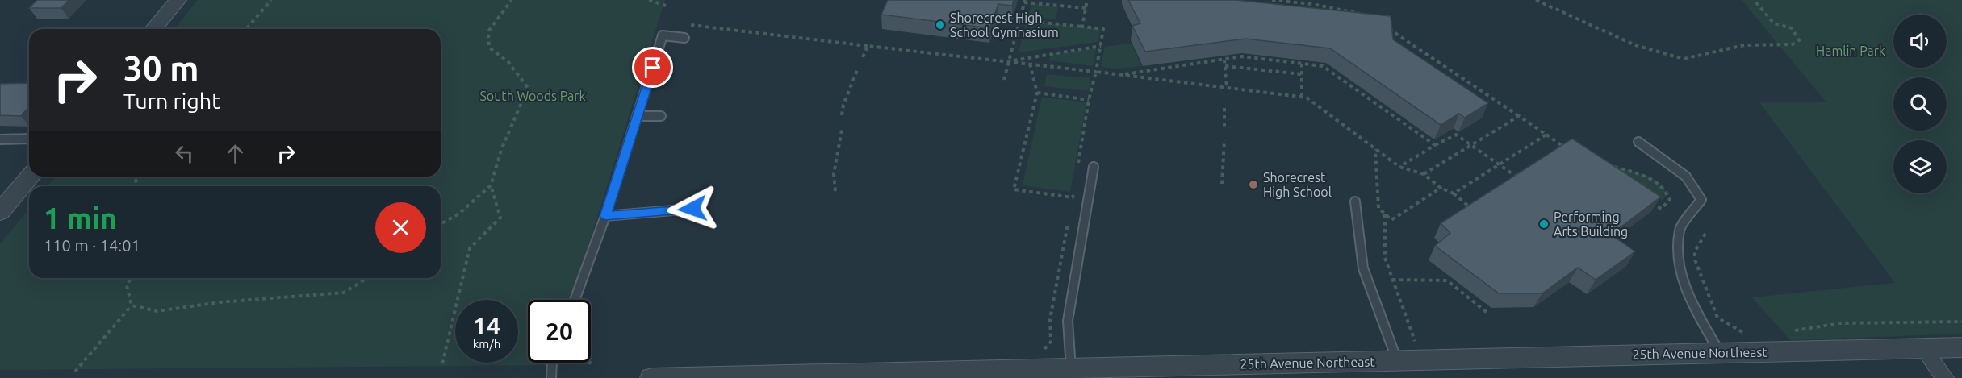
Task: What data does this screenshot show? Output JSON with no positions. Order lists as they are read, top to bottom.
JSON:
{
  "streets": {
    "street": ["25th Avenue Northeast"]
  },
  "parks": ["Hamlin Park", "South Woods Park"],
  "places": ["Shorecrest High School Gymnasium", "Shorecrest High School", "Performing Arts Building"],
  "page": {
    "turn": ["30 m", "Turn right"],
    "heading": ["1 min", "110 m · 14:01"],
    "speed": "14 km/h",
    "limit": "20"
  }
}
